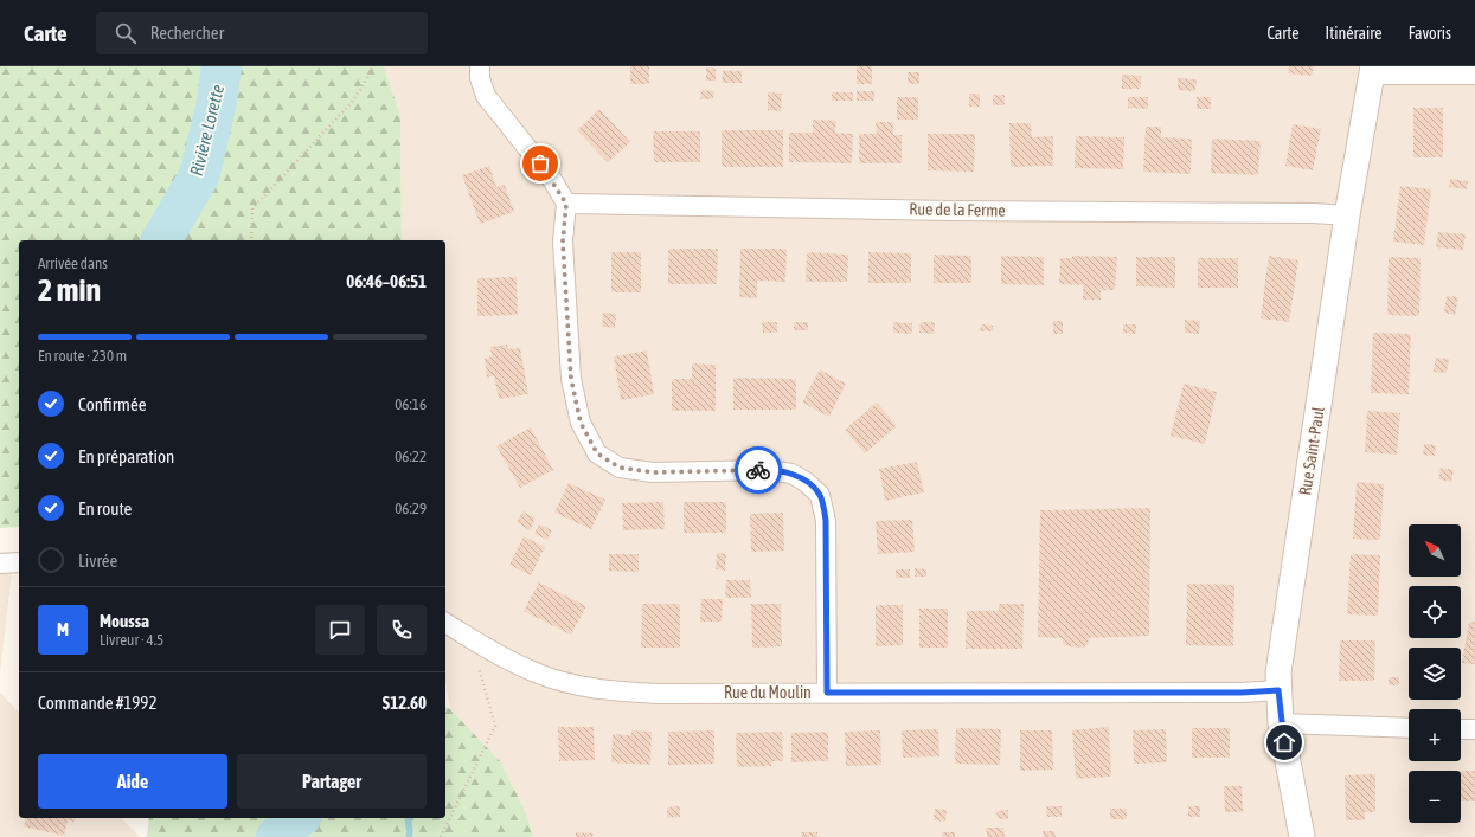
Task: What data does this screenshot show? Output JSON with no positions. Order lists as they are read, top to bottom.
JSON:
{
  "streets": {
    "street": ["Rue de la Ferme", "Rue Saint-Paul", "Rue du Moulin"]
  },
  "crossings": [
    ["Rue de la Ferme", "Rue Saint-Paul"],
    ["Rue Saint-Paul", "Rue du Moulin"]
  ],
  "water": ["Rivière Lorette"],
  "north": "top left",
  "page": {
    "header": "Carte",
    "search": "Rechercher",
    "nav": ["Carte", "Itinéraire", "Favoris"],
    "heading": ["2 min", "Arrivée dans", "06:46–06:51"],
    "panel": [
      "Moussa",
      "Livreur · 4.5",
      "Commande #1992",
      "$12.60"
    ],
    "bar": "En route · 230 m",
    "list": [
      ["Confirmée", "06:16"],
      ["En préparation", "06:22"],
      ["En route", "06:29"],
      "Livrée"
    ],
    "map_buttons": ["+", "−"],
    "round": "M",
    "buttons": ["Aide", "Partager"]
  }
}
